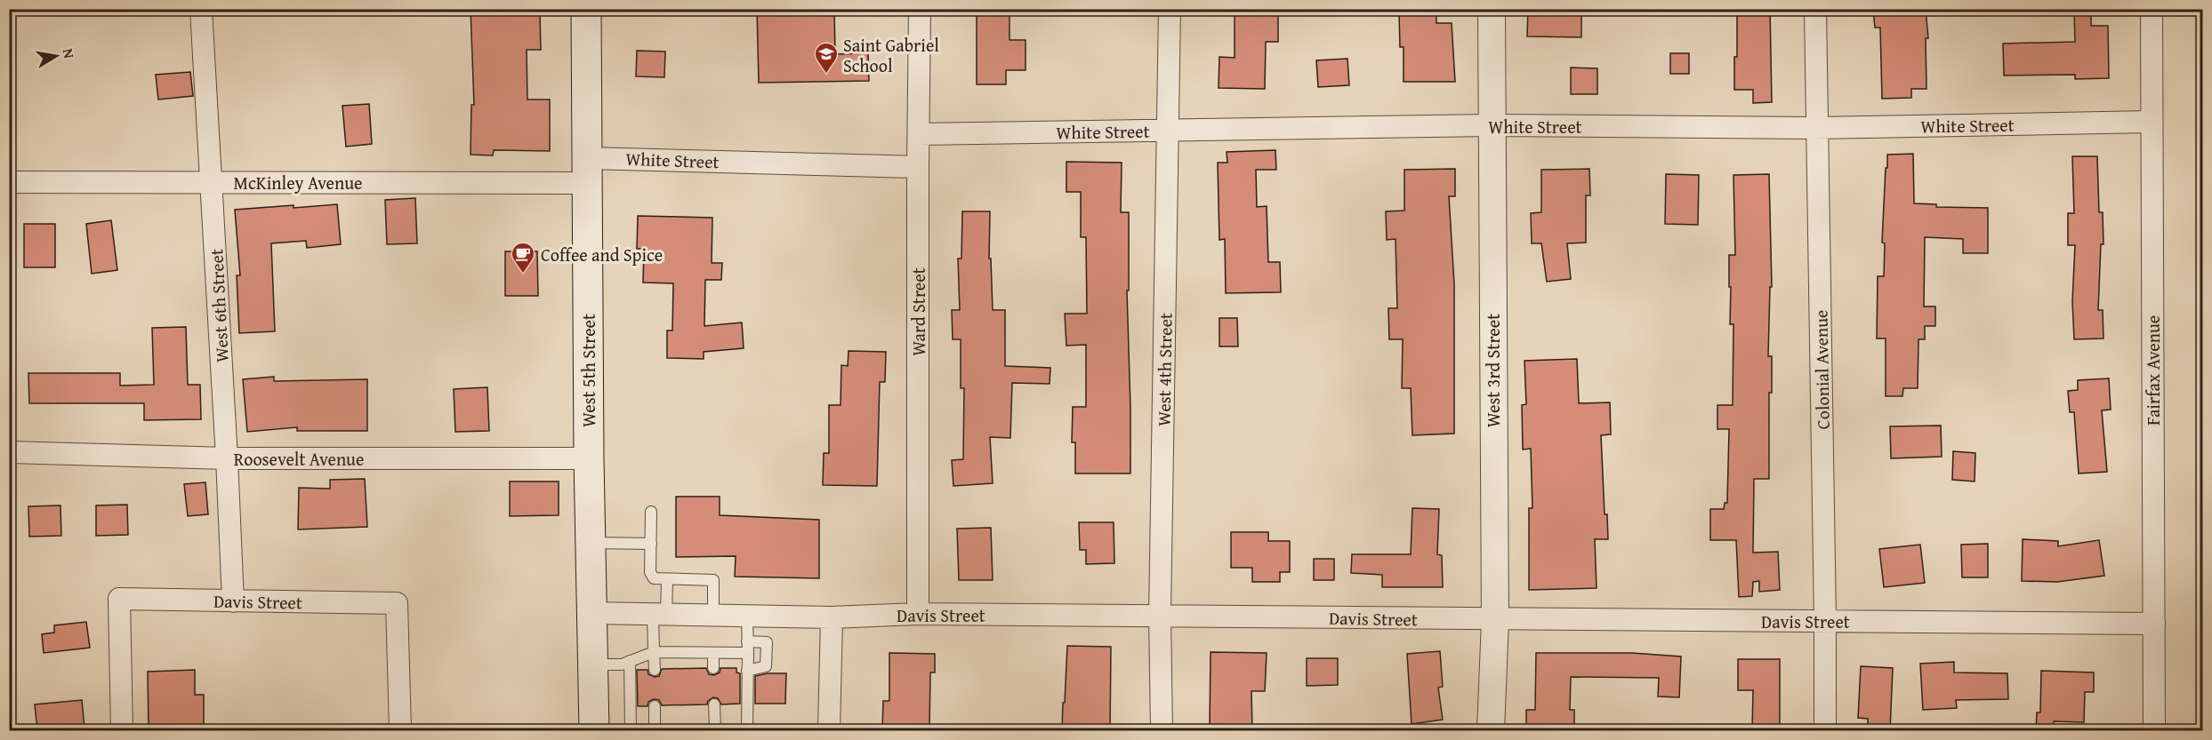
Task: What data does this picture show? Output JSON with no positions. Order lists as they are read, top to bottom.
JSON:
{
  "streets": {
    "main road": ["West 5th Street"],
    "street": [
      "White Street",
      "McKinley Avenue",
      "West 6th Street",
      "Ward Street",
      "West 4th Street",
      "Colonial Avenue",
      "West 3rd Street",
      "Fairfax Avenue",
      "Roosevelt Avenue",
      "Davis Street"
    ]
  },
  "crossings": [
    ["White Street", "McKinley Avenue"],
    ["White Street", "Ward Street"],
    ["White Street", "West 4th Street"],
    ["White Street", "Colonial Avenue"],
    ["White Street", "West 5th Street"],
    ["White Street", "West 3rd Street"],
    ["White Street", "Fairfax Avenue"],
    ["McKinley Avenue", "West 6th Street"],
    ["McKinley Avenue", "West 5th Street"],
    ["West 6th Street", "Roosevelt Avenue"],
    ["West 6th Street", "Davis Street"],
    ["Ward Street", "Davis Street"],
    ["West 4th Street", "Davis Street"],
    ["Colonial Avenue", "Davis Street"],
    ["West 5th Street", "Roosevelt Avenue"],
    ["West 5th Street", "Davis Street"],
    ["West 3rd Street", "Davis Street"],
    ["Fairfax Avenue", "Davis Street"]
  ],
  "places": {
    "school or university": ["Saint Gabriel School"],
    "cafe": ["Coffee and Spice"]
  },
  "north": "right"
}
